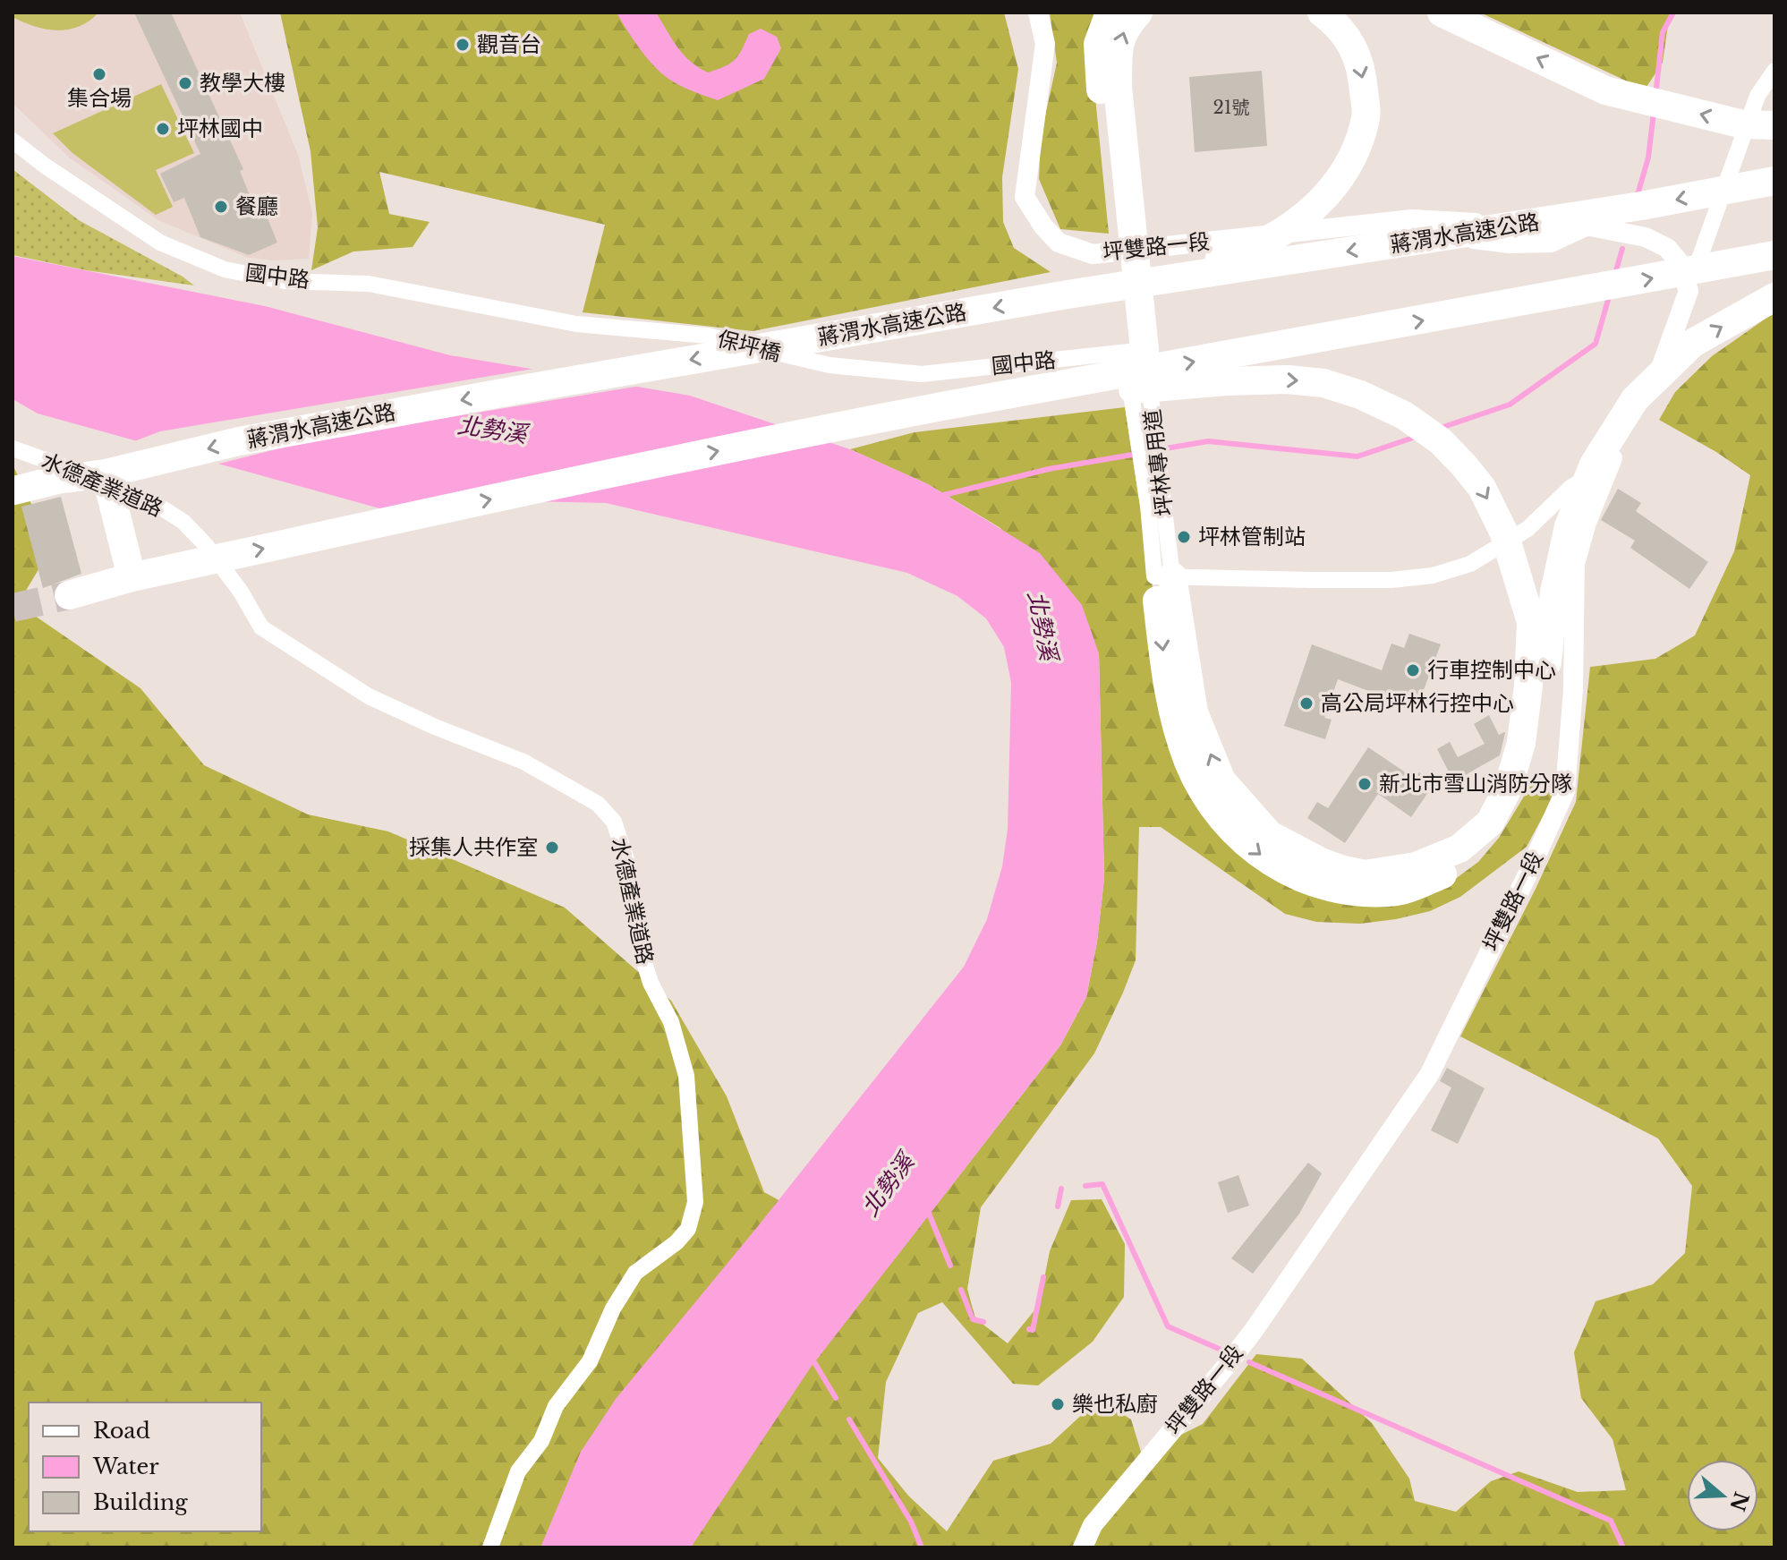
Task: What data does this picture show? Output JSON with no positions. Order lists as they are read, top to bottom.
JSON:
{
  "streets": {
    "highway": ["蔣渭水高速公路"],
    "street": [
      "坪雙路一段",
      "國中路",
      "保坪橋",
      "坪林專用道",
      "水德產業道路"
    ]
  },
  "crossings": [
    ["國中路", "保坪橋"],
    ["國中路", "坪林專用道"]
  ],
  "water": ["北勢溪"],
  "places": [
    "觀音台",
    "集合場",
    "教學大樓",
    "坪林國中",
    "餐廳",
    "坪林管制站",
    "行車控制中心",
    "高公局坪林行控中心",
    "新北市雪山消防分隊",
    "採集人共作室",
    "樂也私廚"
  ],
  "house_numbers": ["21號"],
  "legend": ["Road", "Water", "Building"],
  "north": "right"
}
